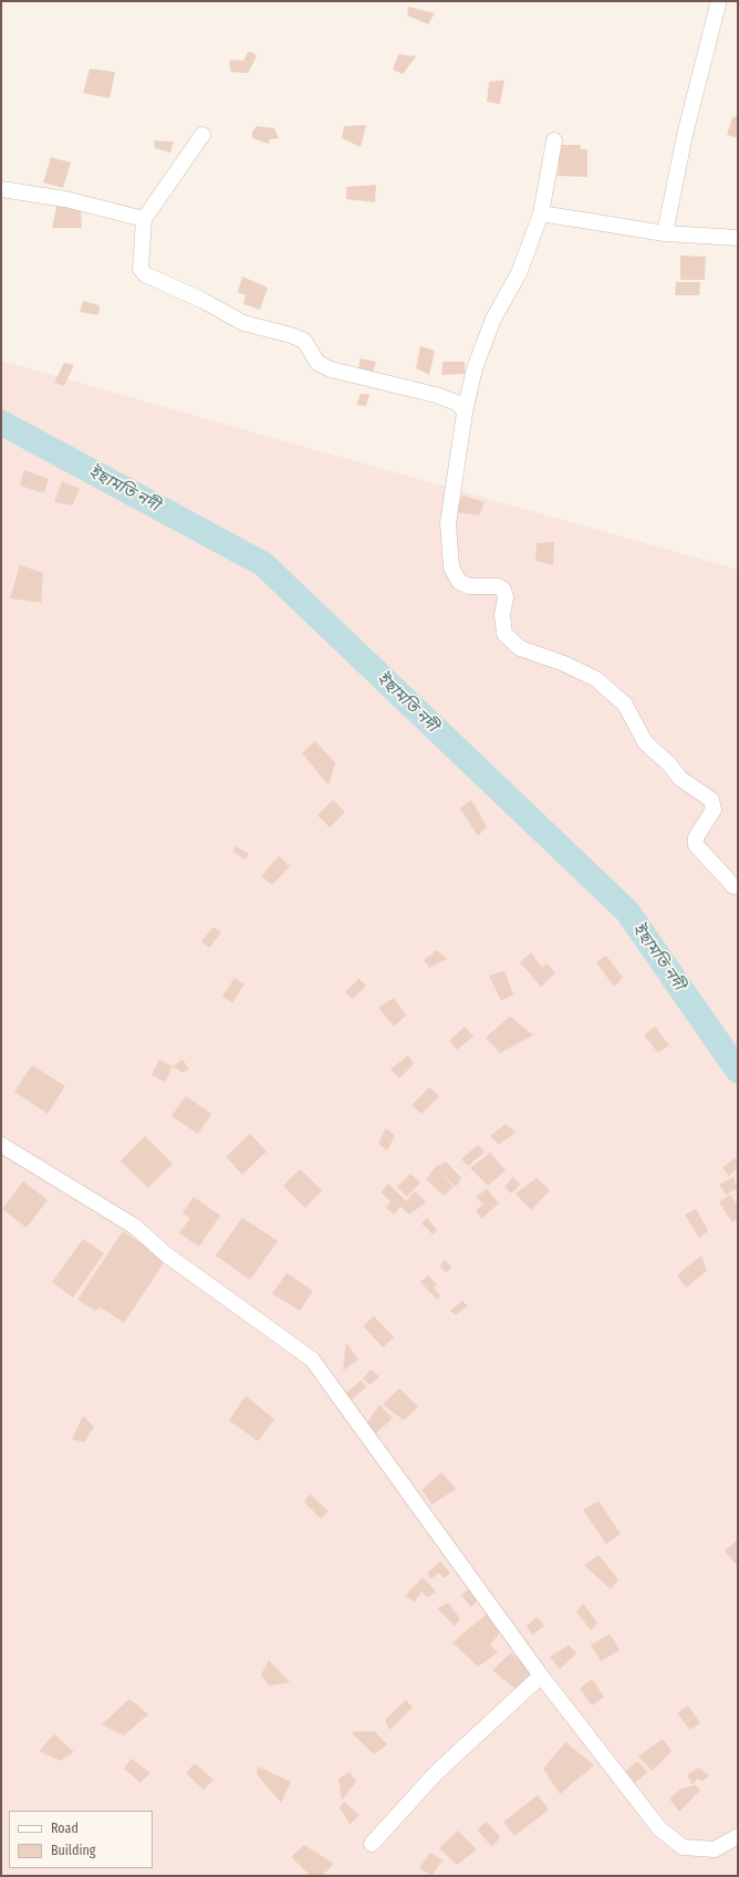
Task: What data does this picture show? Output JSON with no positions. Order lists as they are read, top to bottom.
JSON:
{
  "water": ["ইছামতি নদী"],
  "legend": ["Road", "Building"]
}
